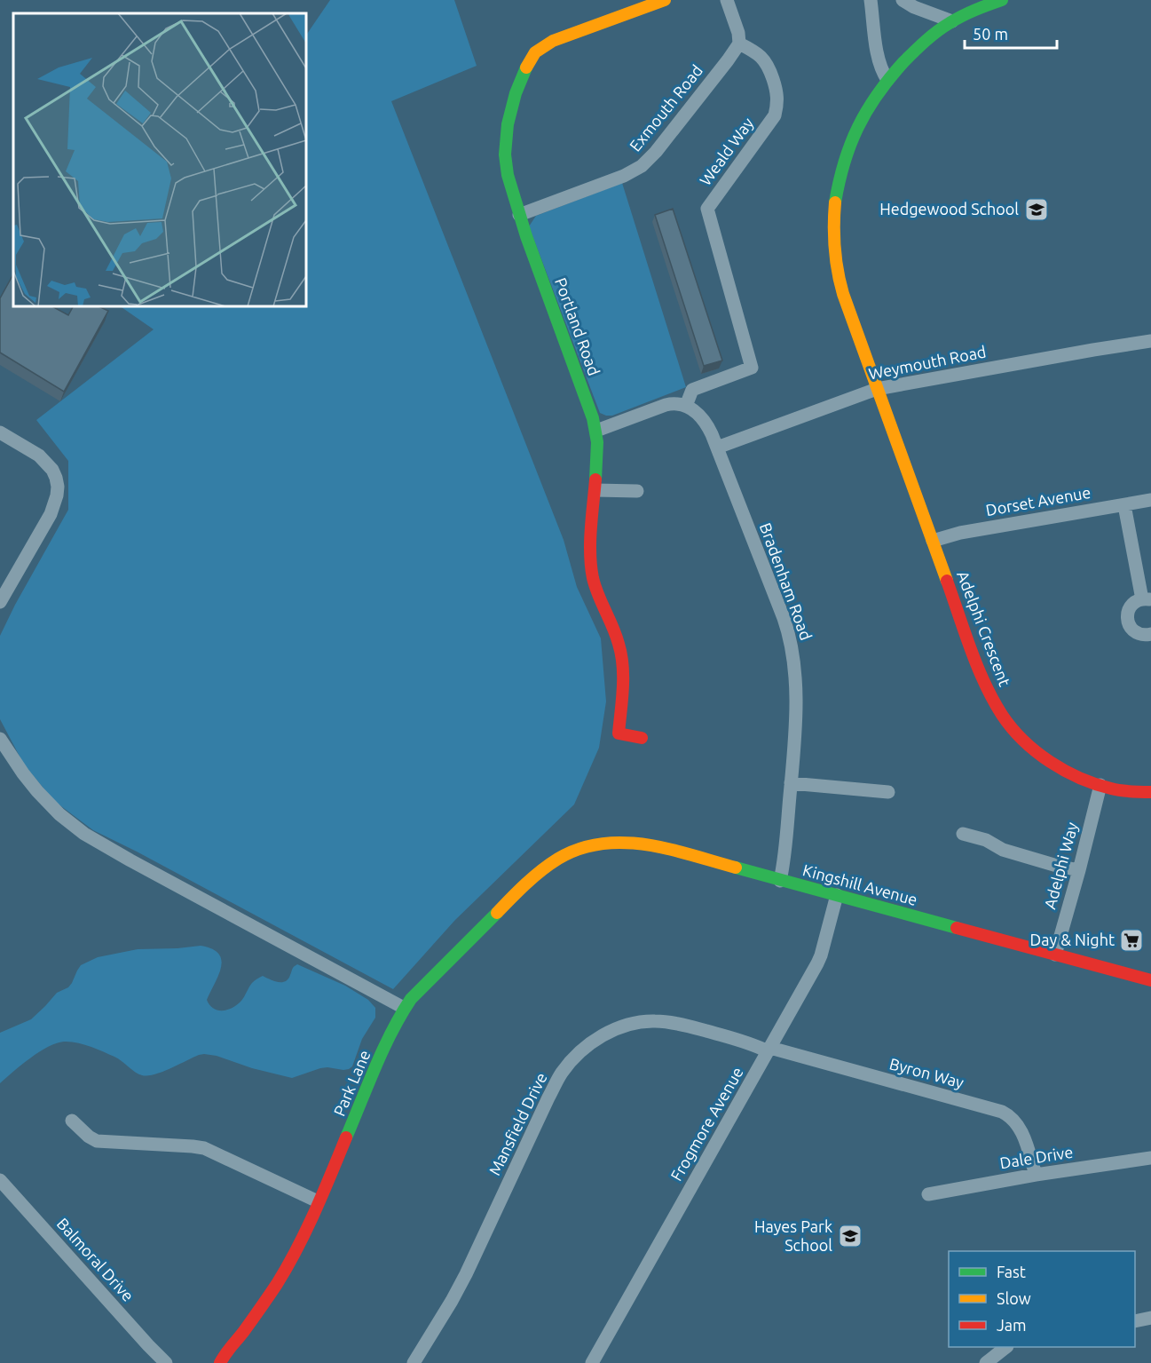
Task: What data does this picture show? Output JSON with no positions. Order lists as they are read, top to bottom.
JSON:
{
  "streets": {
    "street": [
      "Exmouth Road",
      "Weald Way",
      "Portland Road",
      "Weymouth Road",
      "Dorset Avenue",
      "Bradenham Road",
      "Adelphi Crescent",
      "Adelphi Way",
      "Kingshill Avenue",
      "Byron Way",
      "Park Lane",
      "Mansfield Drive",
      "Frogmore Avenue",
      "Dale Drive",
      "Balmoral Drive"
    ]
  },
  "crossings": [
    ["Exmouth Road", "Weald Way"],
    ["Exmouth Road", "Portland Road"],
    ["Weald Way", "Bradenham Road"],
    ["Weymouth Road", "Bradenham Road"],
    ["Weymouth Road", "Adelphi Crescent"],
    ["Dorset Avenue", "Adelphi Crescent"],
    ["Bradenham Road", "Kingshill Avenue"],
    ["Adelphi Crescent", "Adelphi Way"],
    ["Adelphi Way", "Kingshill Avenue"],
    ["Kingshill Avenue", "Park Lane"],
    ["Kingshill Avenue", "Frogmore Avenue"],
    ["Byron Way", "Mansfield Drive"],
    ["Byron Way", "Frogmore Avenue"],
    ["Byron Way", "Dale Drive"],
    ["Mansfield Drive", "Frogmore Avenue"]
  ],
  "places": {
    "school or university": ["Hedgewood School", "Hayes Park School"],
    "supermarket": ["Day & Night"]
  },
  "legend": ["Fast", "Slow", "Jam"],
  "scale_bar": "50 m"
}
